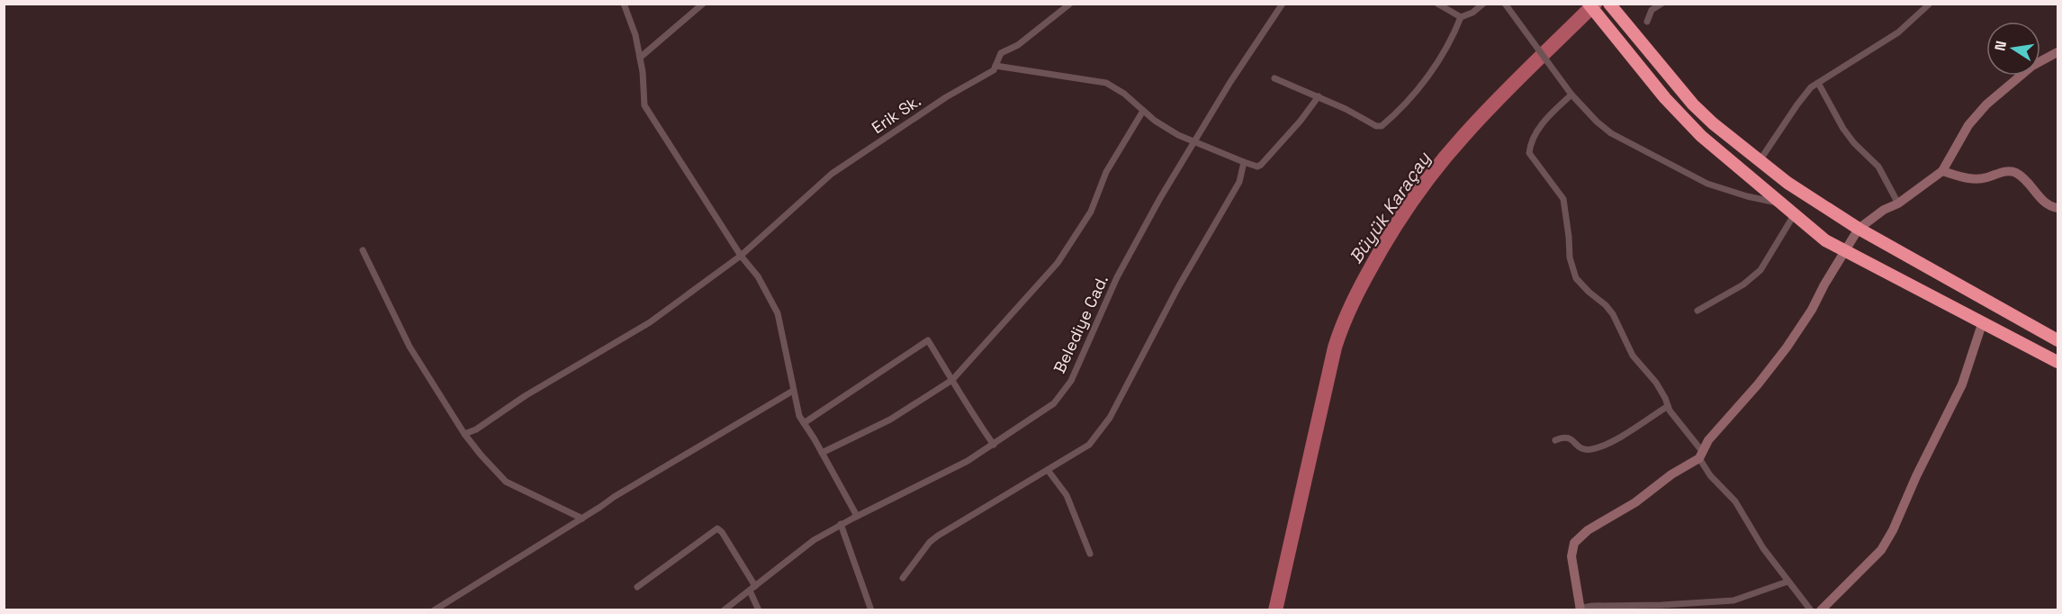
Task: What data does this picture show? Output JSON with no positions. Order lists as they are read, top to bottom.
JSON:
{
  "streets": {
    "street": ["Erik Sk.", "Belediye Cad."]
  },
  "water": ["Büyük Karaçay"],
  "north": "left"
}
